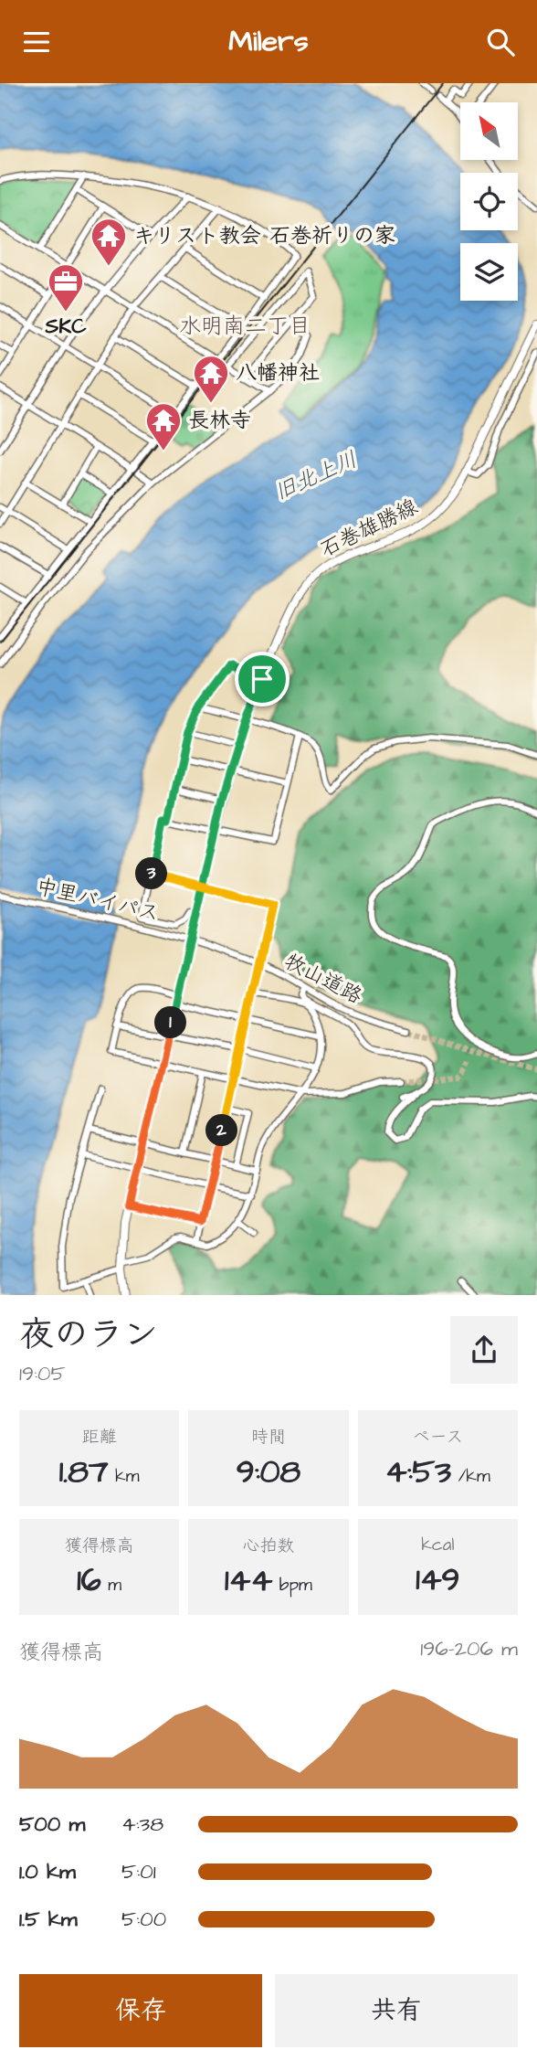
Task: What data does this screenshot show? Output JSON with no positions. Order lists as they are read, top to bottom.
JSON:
{
  "streets": {
    "main road": ["石巻雄勝線"],
    "street": ["中里バイパス", "牧山道路"]
  },
  "crossings": [
    ["石巻雄勝線", "中里バイパス"],
    ["石巻雄勝線", "牧山道路"],
    ["中里バイパス", "牧山道路"]
  ],
  "districts": ["水明南二丁目"],
  "water": ["旧北上川"],
  "places": {
    "temple": ["キリスト教会 石巻祈りの家", "八幡神社", "長林寺"],
    "office": ["SKC"]
  },
  "north": "top left",
  "page": {
    "header": "Milers",
    "pins": ["3", "1", "2"],
    "heading": ["夜のラン", "19:05"],
    "stats": [
      ["距離", "1.87 km"],
      ["時間", "9:08"],
      ["ペース", "4:53 /km"],
      ["獲得標高", "16 m"],
      ["心拍数", "144 bpm"],
      ["kcal", "149"]
    ],
    "chart": ["獲得標高", "196–206 m"],
    "list": [
      {
        "name": "500 m",
        "note": "4:38"
      },
      {
        "name": "1.0 km",
        "note": "5:01"
      },
      {
        "name": "1.5 km",
        "note": "5:00"
      }
    ],
    "buttons": ["保存", "共有"]
  }
}
